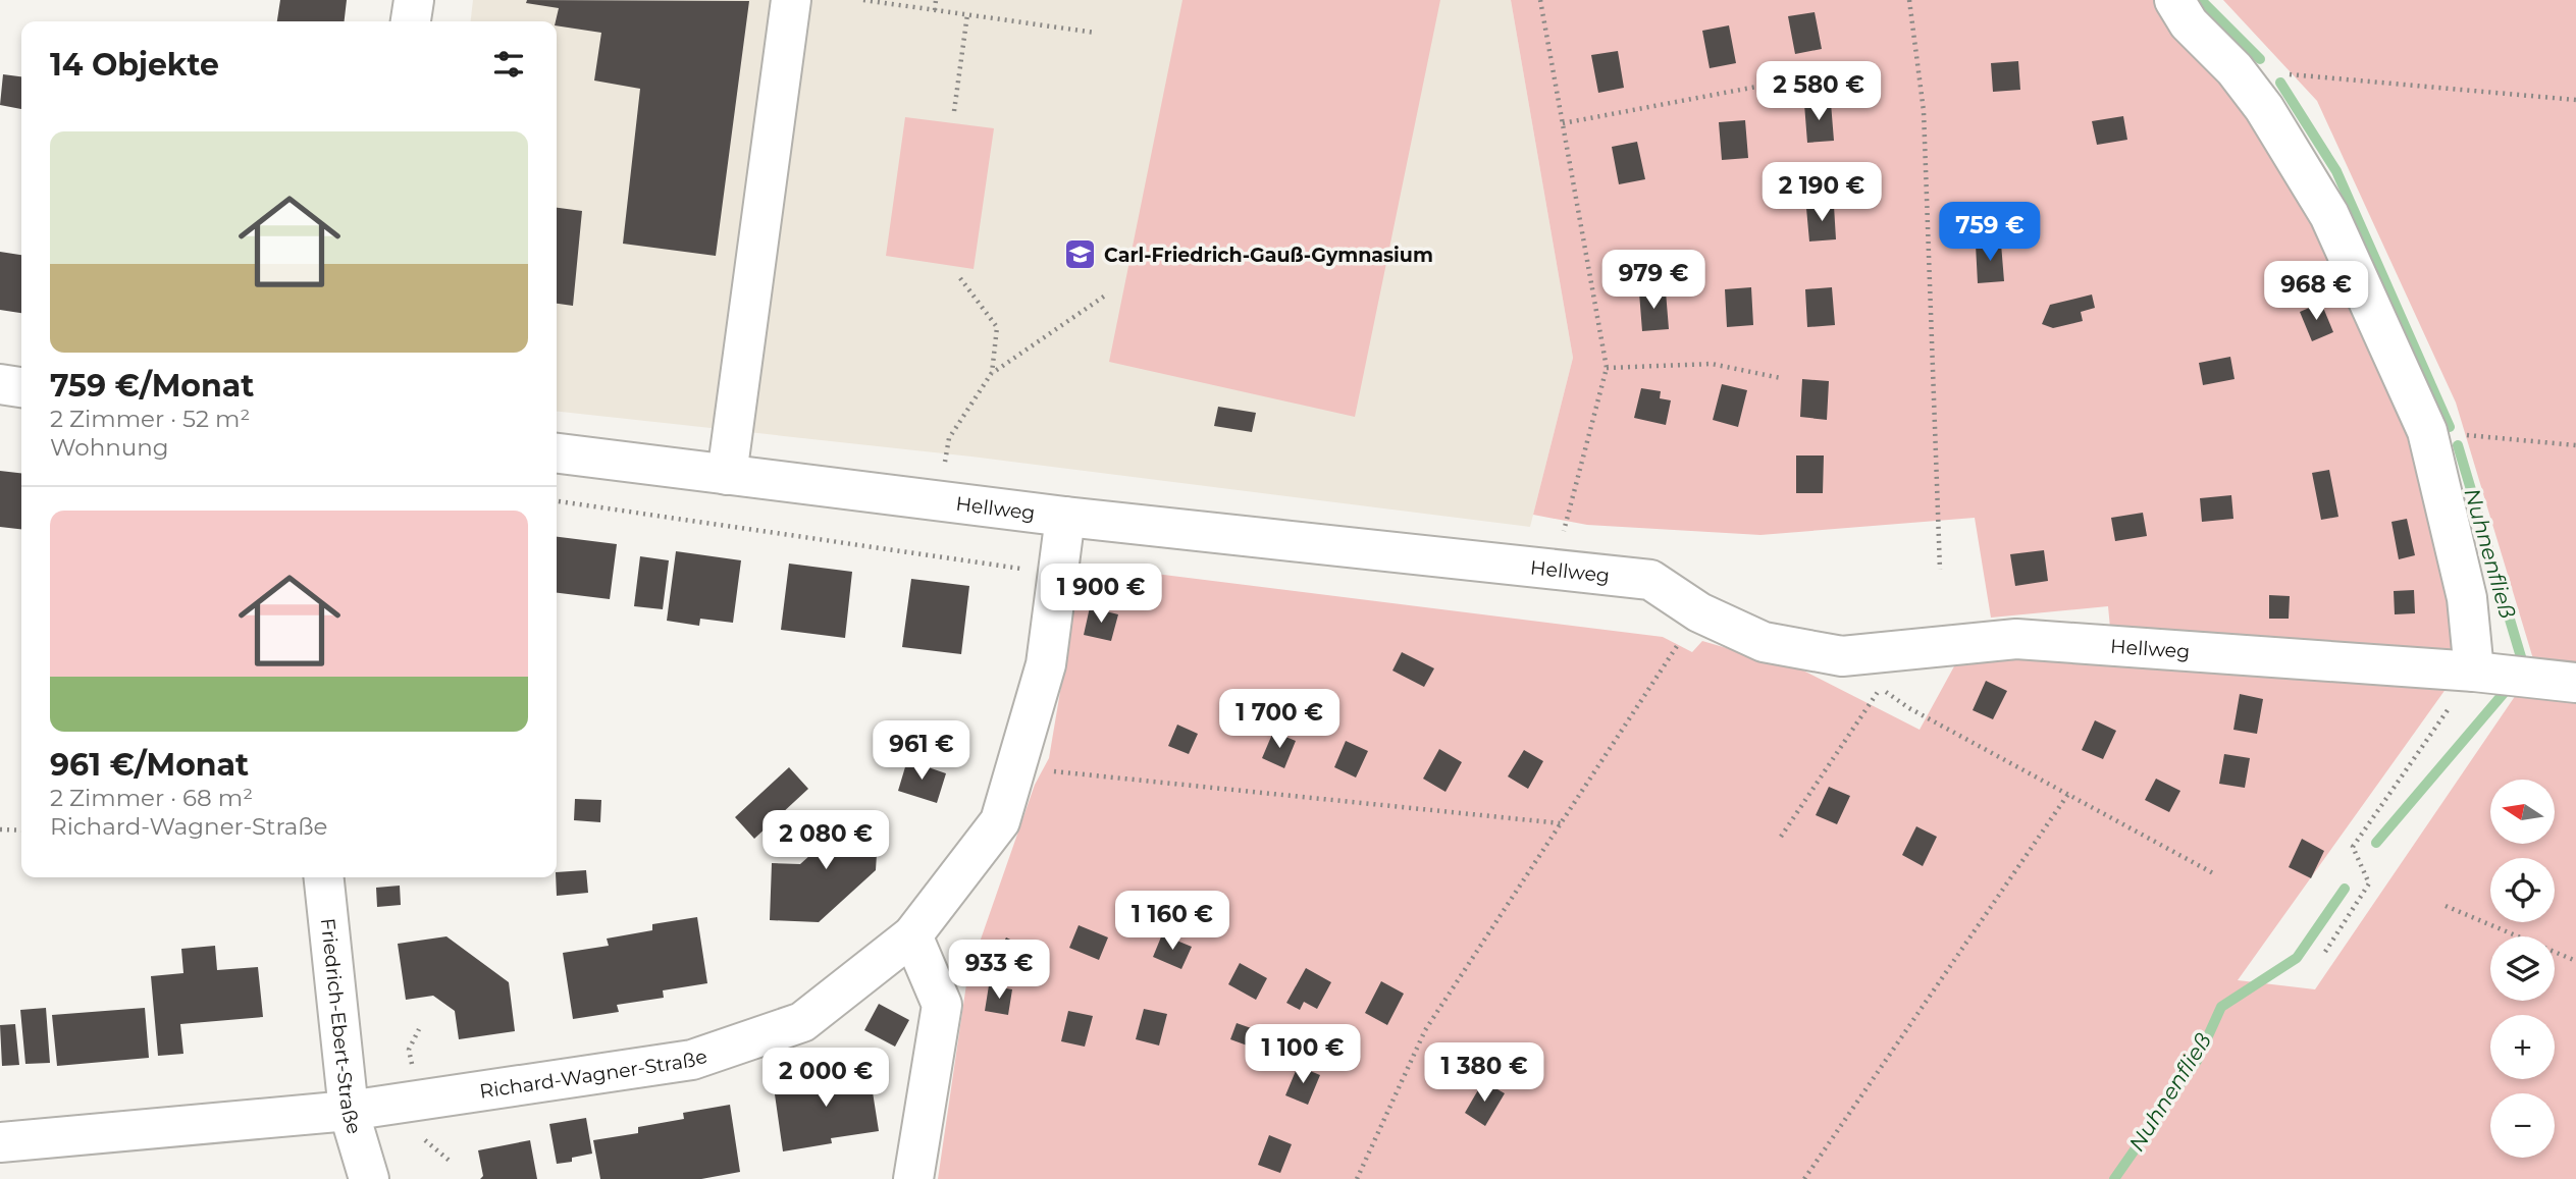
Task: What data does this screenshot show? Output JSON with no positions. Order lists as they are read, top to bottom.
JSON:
{
  "streets": {
    "street": ["Hellweg", "Friedrich-Ebert-Straße", "Richard-Wagner-Straße"]
  },
  "crossings": [
    ["Hellweg", "Richard-Wagner-Straße"],
    ["Friedrich-Ebert-Straße", "Richard-Wagner-Straße"]
  ],
  "water": ["Nuhnenfließ"],
  "places": {
    "school or university": ["Carl-Friedrich-Gauß-Gymnasium"]
  },
  "north": "left",
  "page": {
    "heading": "14 Objekte",
    "price": [
      "2 580 €",
      "2 190 €",
      "759 €",
      "979 €",
      "968 €",
      "1 900 €",
      "1 700 €",
      "961 €",
      "2 080 €",
      "1 160 €",
      "933 €",
      "1 100 €",
      "1 380 €",
      "2 000 €"
    ],
    "list": [
      {
        "name": "759 €/Monat",
        "note": "2 Zimmer · 52 m² · Wohnung"
      },
      {
        "name": "961 €/Monat",
        "note": "2 Zimmer · 68 m² · Richard-Wagner-Straße"
      }
    ],
    "map_buttons": ["+", "−"]
  }
}
